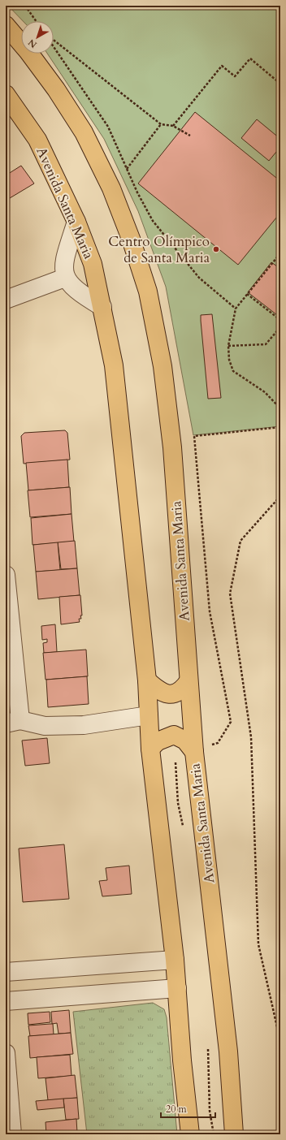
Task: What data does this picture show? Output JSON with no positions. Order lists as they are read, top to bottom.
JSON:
{
  "streets": {
    "main road": ["Avenida Santa Maria"]
  },
  "places": ["Centro Olímpico de Santa Maria"],
  "scale_bar": "20 m",
  "north": "bottom left"
}
